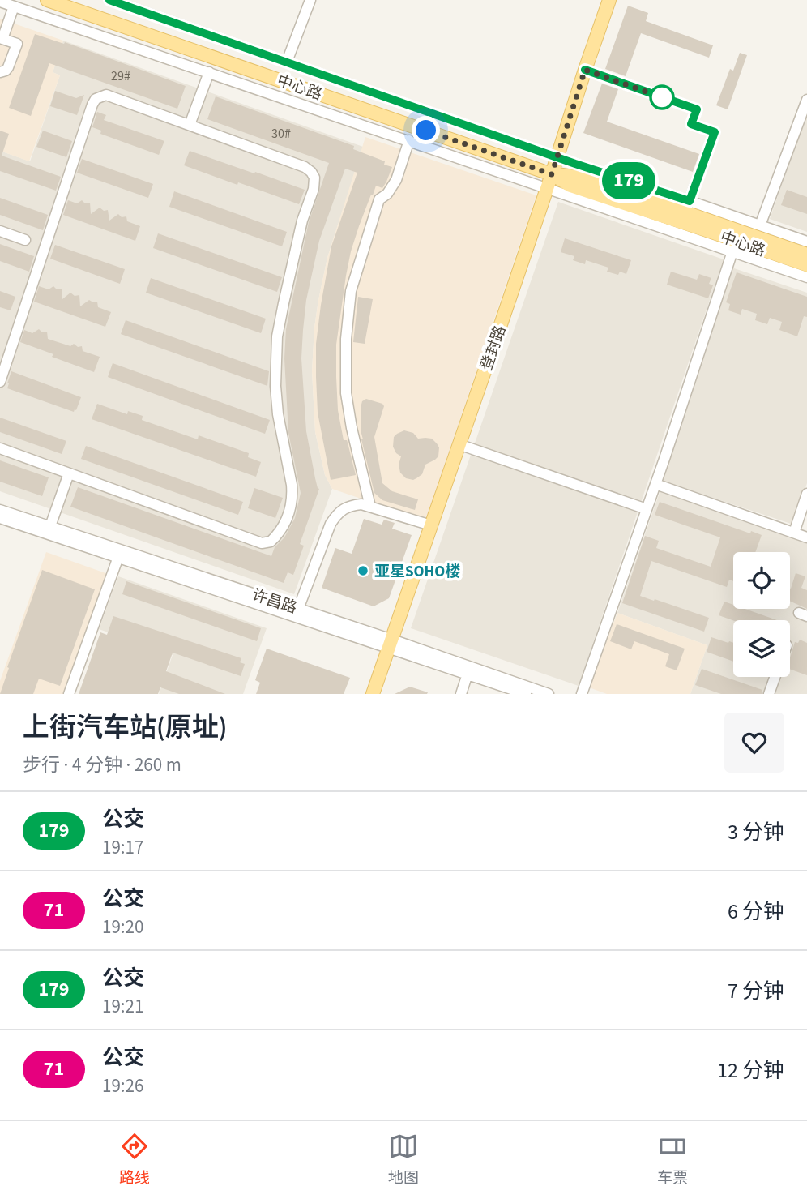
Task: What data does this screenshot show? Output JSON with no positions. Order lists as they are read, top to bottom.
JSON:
{
  "streets": {
    "main road": ["中心路", "登封路"],
    "street": ["许昌路"]
  },
  "crossings": [
    ["中心路", "登封路"],
    ["登封路", "许昌路"]
  ],
  "places": ["亚星SOHO楼"],
  "lines": ["bus line 179"],
  "house_numbers": ["29#", "30#"],
  "page": {
    "on_map": "179",
    "heading": ["上街汽车站(原址)", "步行 · 4 分钟 · 260 m"],
    "list": [
      {
        "mark": "179",
        "name": "公交",
        "note": "19:17",
        "value": "3 分钟"
      },
      {
        "mark": "71",
        "name": "公交",
        "note": "19:20",
        "value": "6 分钟"
      },
      {
        "mark": "179",
        "name": "公交",
        "note": "19:21",
        "value": "7 分钟"
      },
      {
        "mark": "71",
        "name": "公交",
        "note": "19:26",
        "value": "12 分钟"
      }
    ],
    "tabs": ["路线", "地图", "车票"]
  }
}
